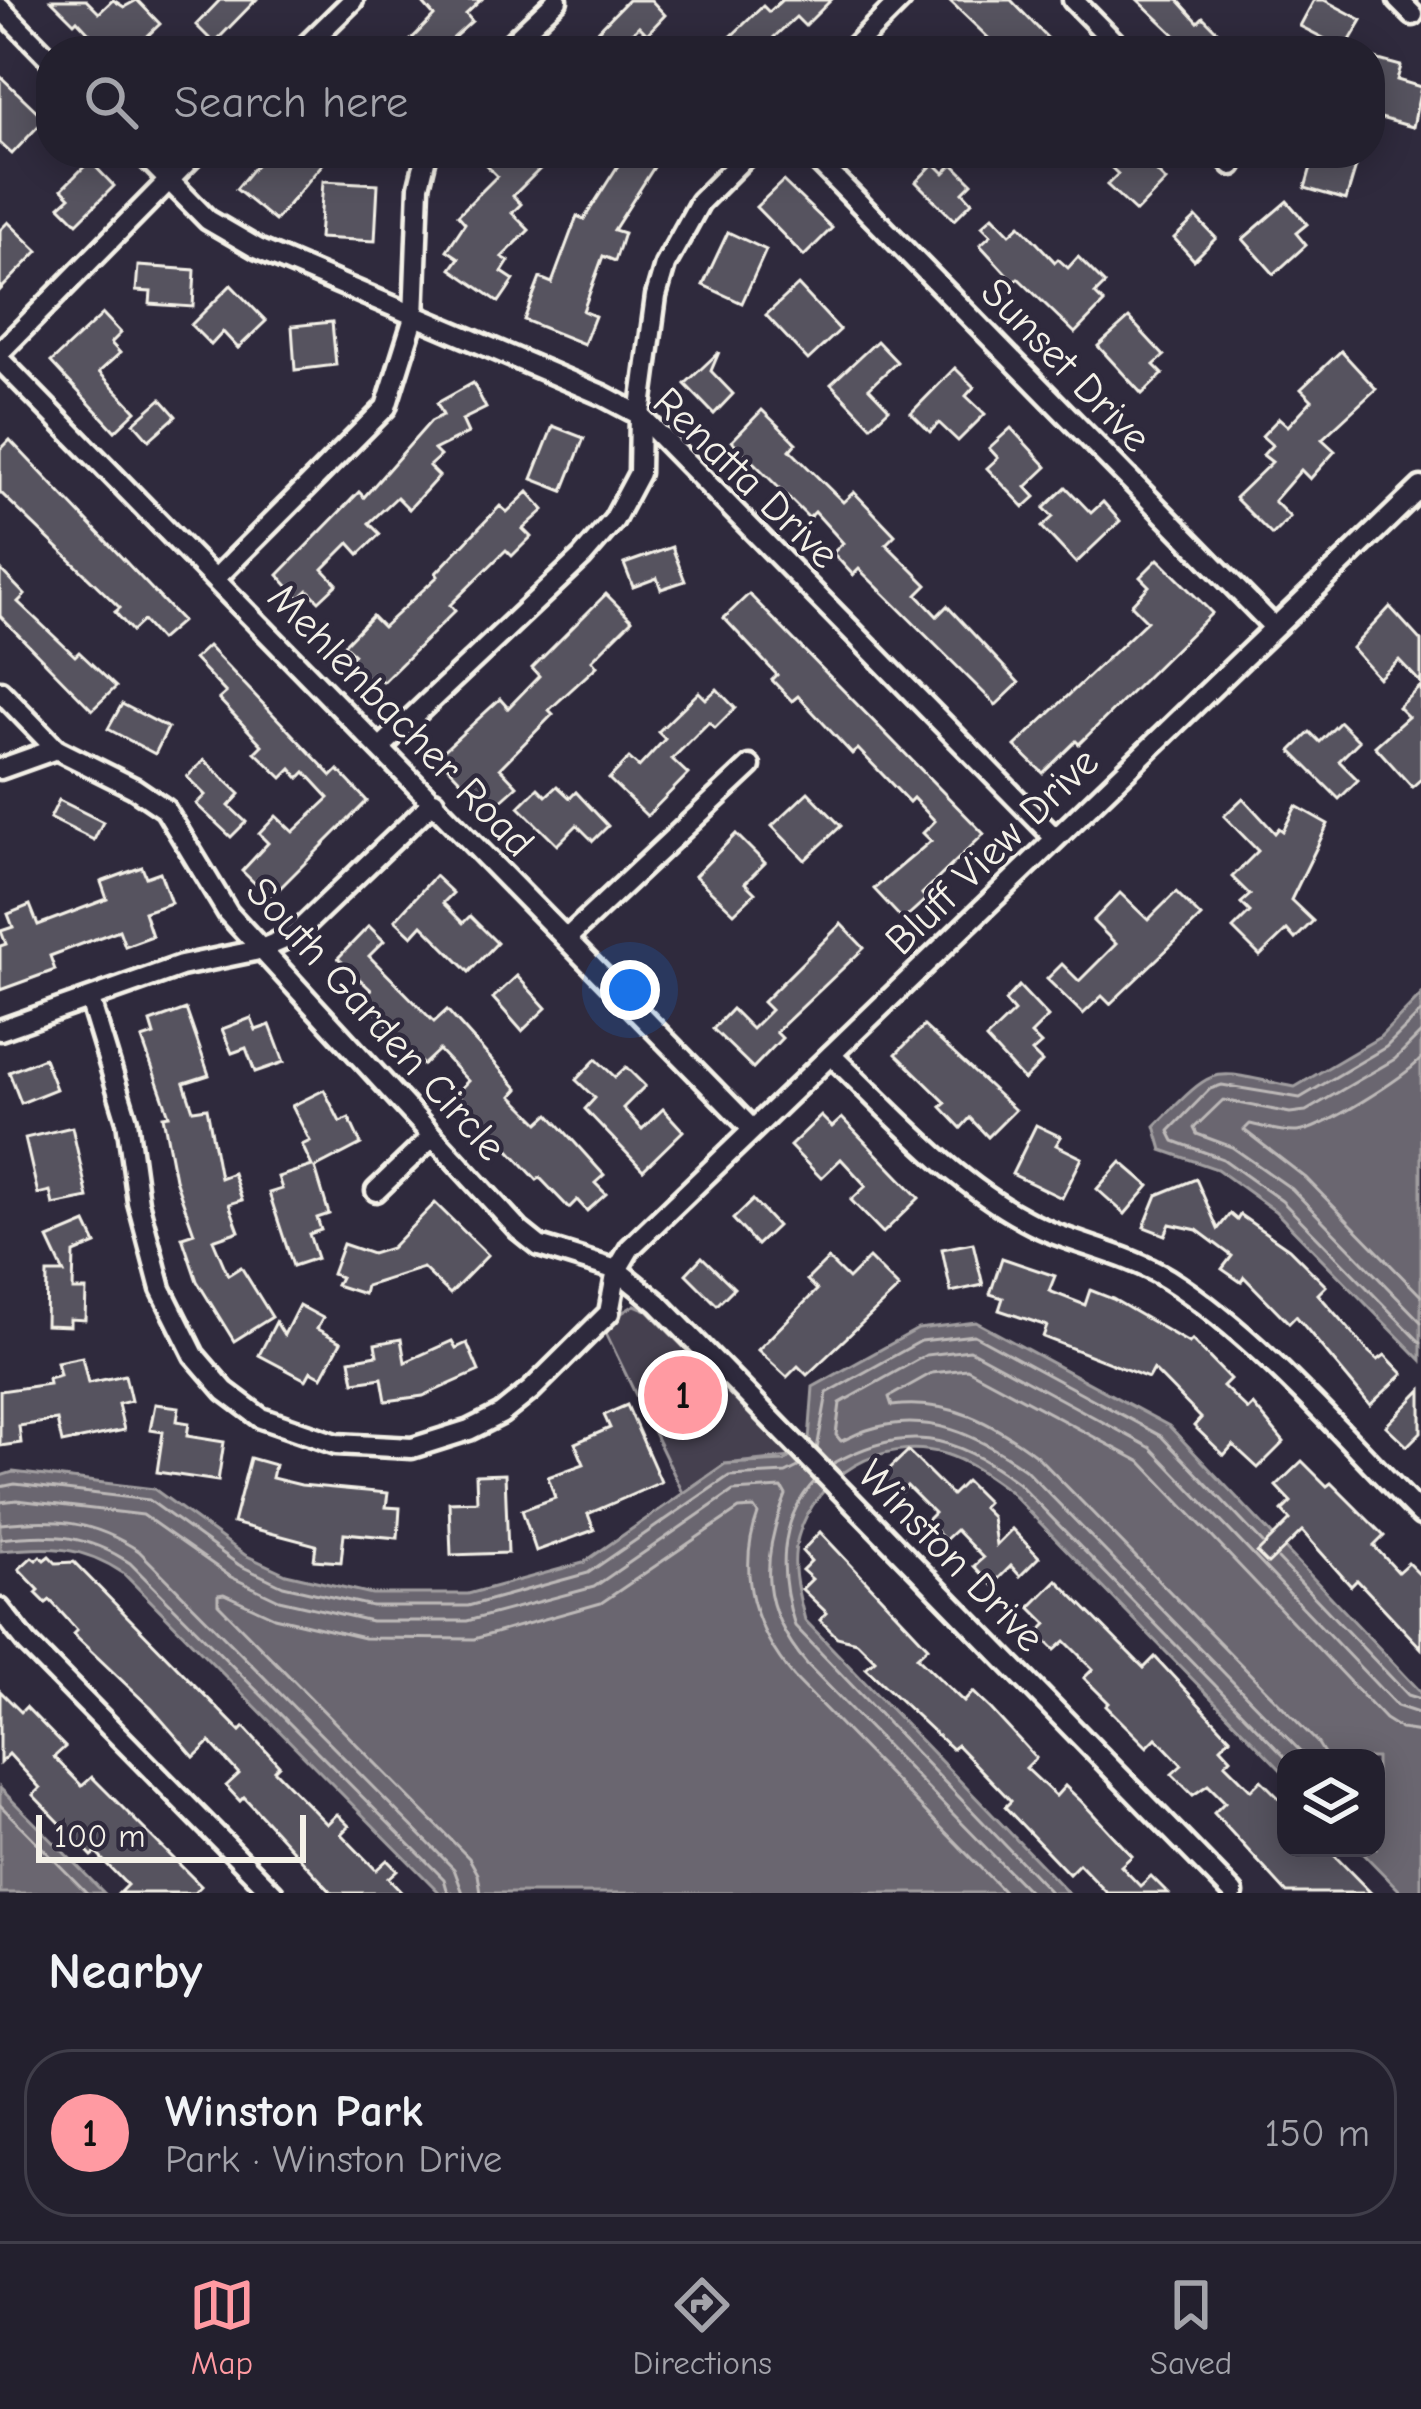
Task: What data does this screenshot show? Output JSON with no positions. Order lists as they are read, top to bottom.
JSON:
{
  "streets": {
    "street": [
      "Sunset Drive",
      "Renatta Drive",
      "Mehlenbacher Road",
      "Bluff View Drive",
      "South Garden Circle",
      "Winston Drive"
    ]
  },
  "crossings": [
    ["Sunset Drive", "Bluff View Drive"],
    ["Renatta Drive", "Bluff View Drive"],
    ["Mehlenbacher Road", "Bluff View Drive"],
    ["Bluff View Drive", "South Garden Circle"],
    ["Bluff View Drive", "Winston Drive"],
    ["South Garden Circle", "Winston Drive"]
  ],
  "scale_bar": "100 m",
  "page": {
    "search": "Search here",
    "pins": "1",
    "scale": "100 m",
    "heading": "Nearby",
    "list": [
      {
        "mark": "1",
        "name": "Winston Park",
        "note": "Park · Winston Drive",
        "value": "150 m"
      }
    ],
    "nav": ["Map", "Directions", "Saved"]
  }
}
